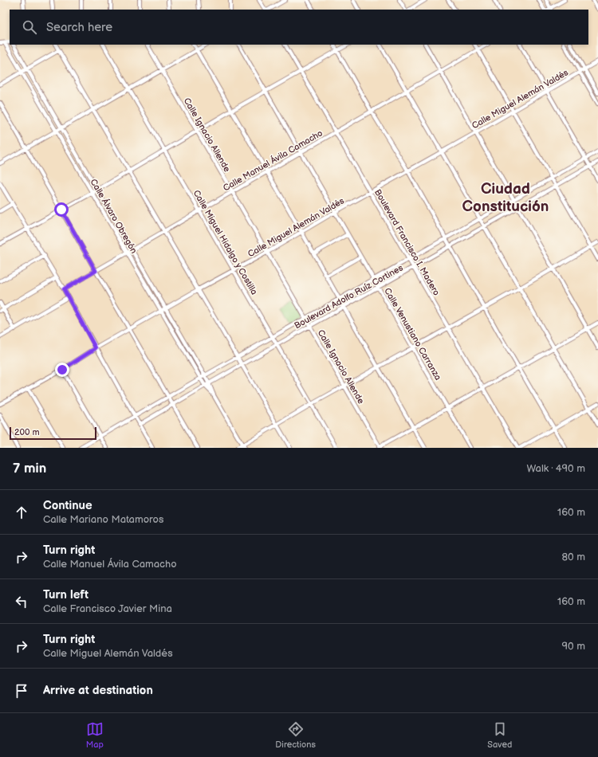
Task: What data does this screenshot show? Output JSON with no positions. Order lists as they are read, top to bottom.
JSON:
{
  "streets": {
    "street": [
      "Calle Miguel Alemán Valdés",
      "Calle Ignacio Allende",
      "Calle Manuel Ávila Camacho",
      "Calle Álvaro Obregón",
      "Calle Miguel Hidalgo y Costilla",
      "Boulevard Francisco I. Madero",
      "Boulevard Adolfo Ruíz Cortines",
      "Calle Venustiano Carranza"
    ]
  },
  "crossings": [
    ["Calle Miguel Alemán Valdés", "Calle Ignacio Allende"],
    ["Calle Miguel Alemán Valdés", "Calle Álvaro Obregón"],
    ["Calle Miguel Alemán Valdés", "Calle Miguel Hidalgo y Costilla"],
    ["Calle Miguel Alemán Valdés", "Boulevard Francisco I. Madero"],
    ["Calle Miguel Alemán Valdés", "Calle Venustiano Carranza"],
    ["Calle Ignacio Allende", "Calle Manuel Ávila Camacho"],
    ["Calle Ignacio Allende", "Boulevard Adolfo Ruíz Cortines"],
    ["Calle Manuel Ávila Camacho", "Calle Álvaro Obregón"],
    ["Calle Manuel Ávila Camacho", "Calle Miguel Hidalgo y Costilla"],
    ["Calle Manuel Ávila Camacho", "Boulevard Francisco I. Madero"],
    ["Calle Manuel Ávila Camacho", "Calle Venustiano Carranza"],
    ["Calle Álvaro Obregón", "Boulevard Adolfo Ruíz Cortines"],
    ["Calle Miguel Hidalgo y Costilla", "Boulevard Adolfo Ruíz Cortines"],
    ["Boulevard Francisco I. Madero", "Boulevard Adolfo Ruíz Cortines"],
    ["Boulevard Adolfo Ruíz Cortines", "Calle Venustiano Carranza"]
  ],
  "districts": ["Ciudad Constitución"],
  "scale_bar": "200 m",
  "page": {
    "search": "Search here",
    "scale": "200 m",
    "heading": ["7 min", "Walk · 490 m"],
    "list": [
      ["Continue", "Calle Mariano Matamoros", "160 m"],
      ["Turn right", "Calle Manuel Ávila Camacho", "80 m"],
      ["Turn left", "Calle Francisco Javier Mina", "160 m"],
      ["Turn right", "Calle Miguel Alemán Valdés", "90 m"],
      "Arrive at destination"
    ],
    "nav": ["Map", "Directions", "Saved"]
  }
}
